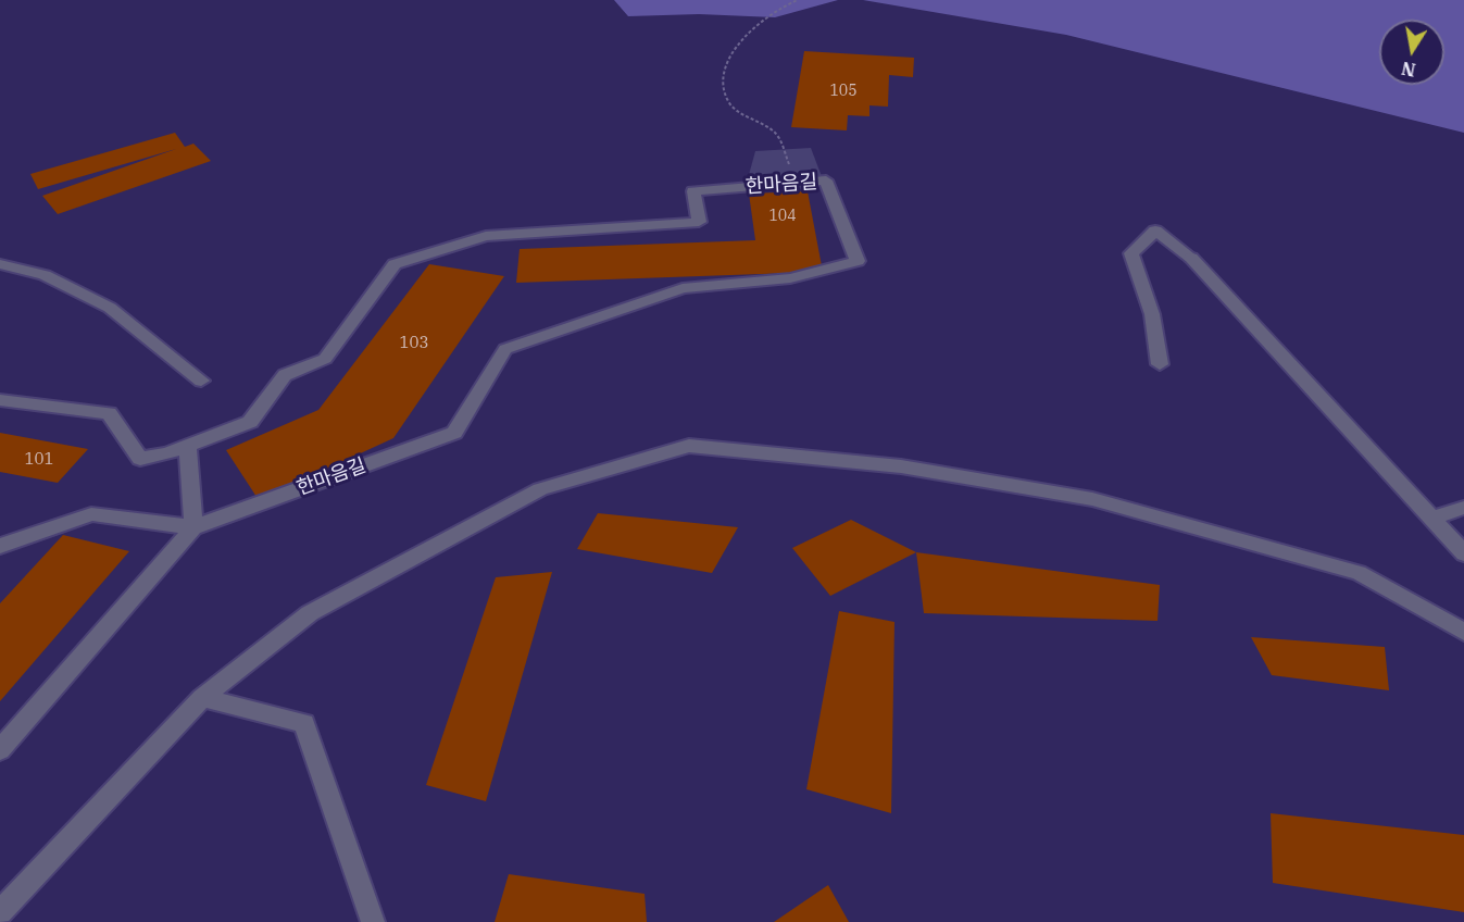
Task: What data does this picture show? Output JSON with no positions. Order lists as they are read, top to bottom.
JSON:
{
  "streets": {
    "street": ["한마음길"]
  },
  "house_numbers": [
    "105",
    "104",
    "103",
    "101"
  ],
  "north": "bottom"
}
